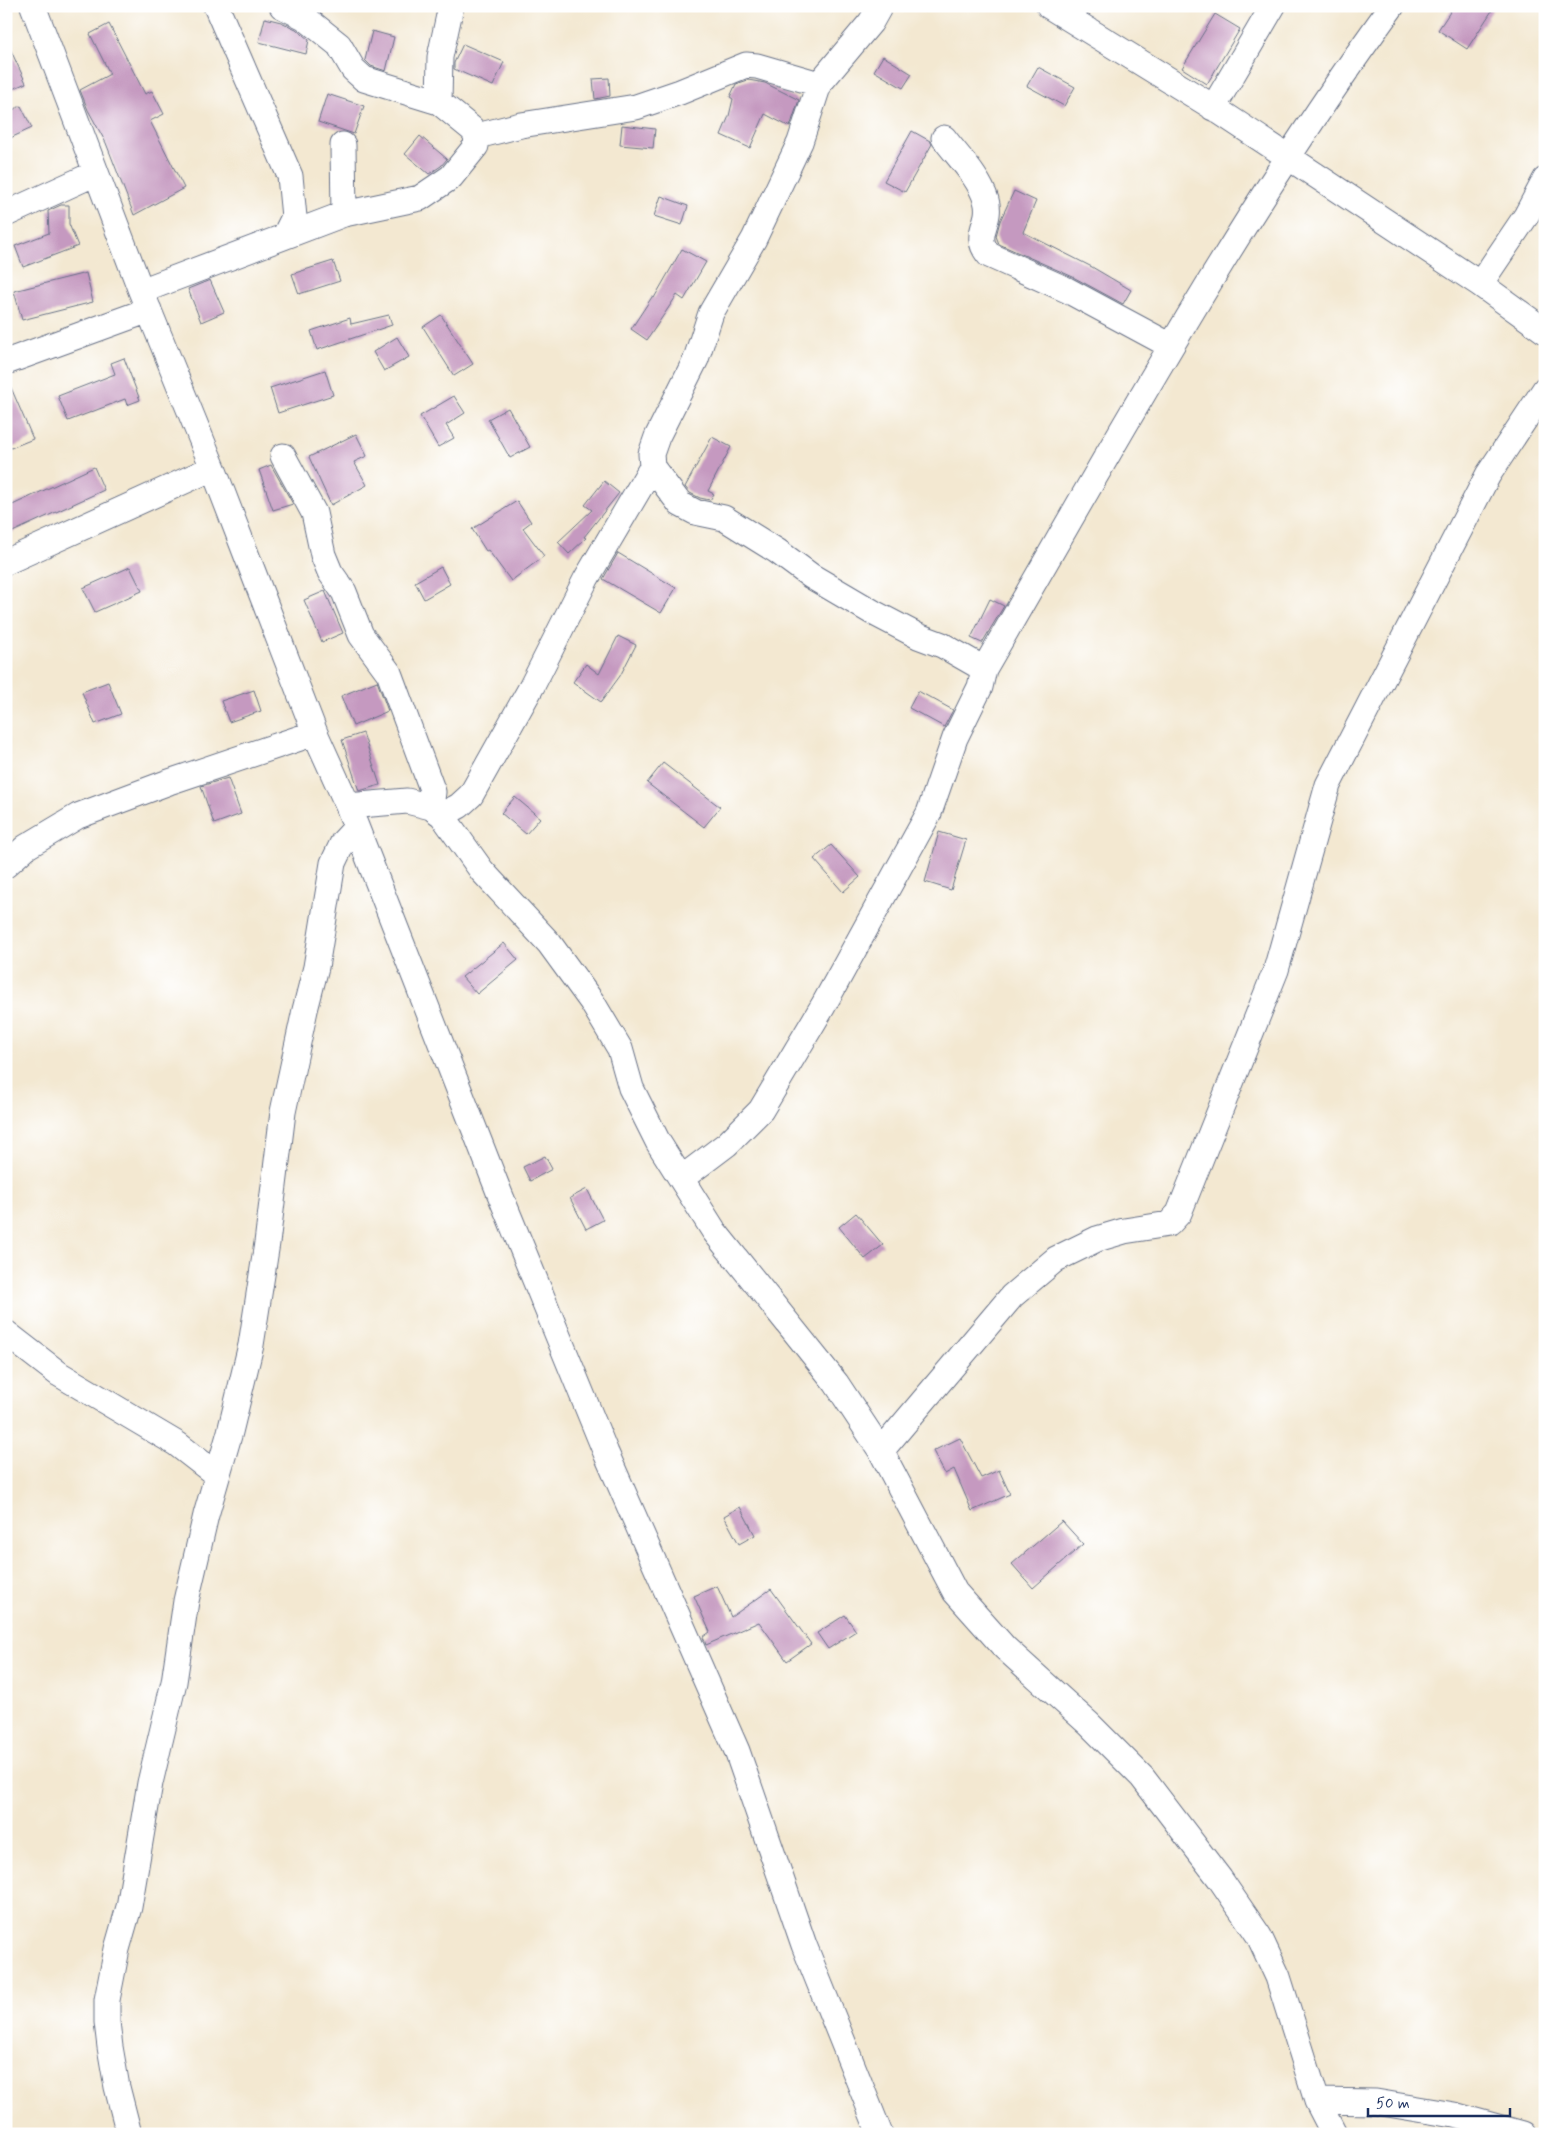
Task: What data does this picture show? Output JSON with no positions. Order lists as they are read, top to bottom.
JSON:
{
  "scale_bar": "50 m"
}
